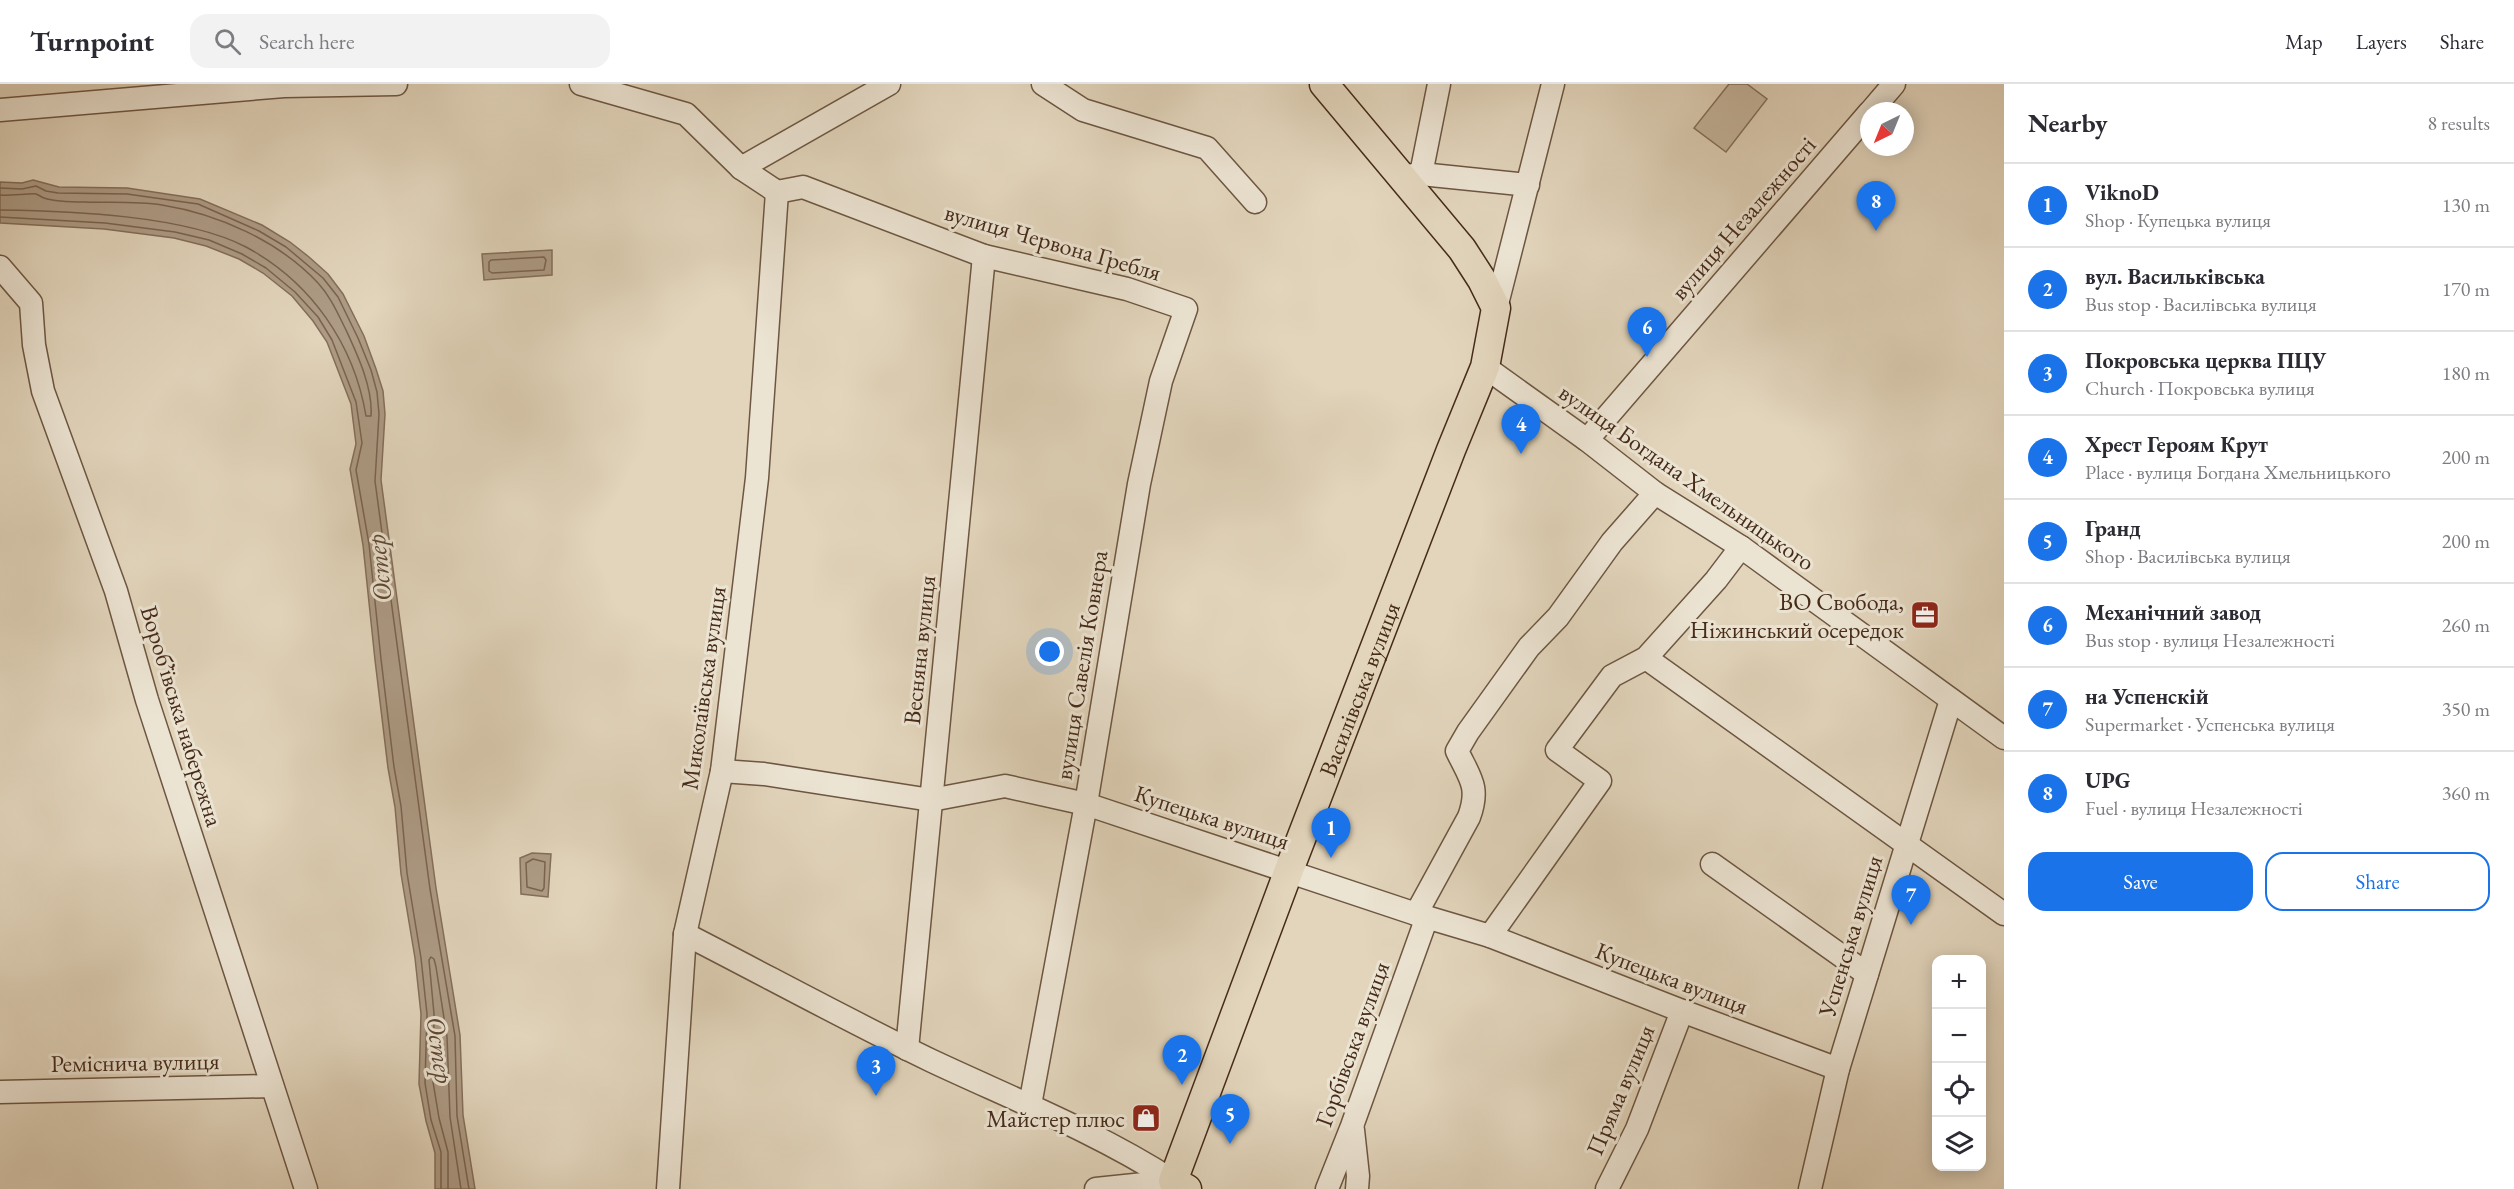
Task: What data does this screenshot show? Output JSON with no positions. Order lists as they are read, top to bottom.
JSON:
{
  "streets": {
    "main road": ["Василівська вулиця"],
    "street": [
      "вулиця Незалежності",
      "вулиця Червона Гребля",
      "вулиця Богдана Хмельницького",
      "Весняна вулиця",
      "вулиця Савелія Ковнера",
      "Миколаївська вулиця",
      "Воробʼївська набережна",
      "Купецька вулиця",
      "Успенська вулиця",
      "Горбівська вулиця",
      "Реміснича вулиця",
      "Пряма вулиця"
    ]
  },
  "crossings": [
    ["вулиця Незалежності", "вулиця Богдана Хмельницького"],
    ["вулиця Червона Гребля", "Весняна вулиця"],
    ["вулиця Червона Гребля", "вулиця Савелія Ковнера"],
    ["вулиця Червона Гребля", "Миколаївська вулиця"],
    ["вулиця Богдана Хмельницького", "Василівська вулиця"],
    ["вулиця Богдана Хмельницького", "Успенська вулиця"],
    ["вулиця Богдана Хмельницького", "Горбівська вулиця"],
    ["Весняна вулиця", "Купецька вулиця"],
    ["вулиця Савелія Ковнера", "Купецька вулиця"],
    ["Миколаївська вулиця", "Купецька вулиця"],
    ["Василівська вулиця", "Купецька вулиця"],
    ["Воробʼївська набережна", "Реміснича вулиця"],
    ["Купецька вулиця", "Успенська вулиця"],
    ["Купецька вулиця", "Горбівська вулиця"],
    ["Купецька вулиця", "Пряма вулиця"]
  ],
  "water": ["Остер"],
  "places": {
    "office": ["ВО Свобода, Ніжинський осередок"],
    "shop": ["Майстер плюс"]
  },
  "north": "bottom left",
  "page": {
    "header": "Turnpoint",
    "search": "Search here",
    "nav": ["Map", "Layers", "Share"],
    "heading": ["Nearby", "8 results"],
    "list": [
      {
        "mark": "1",
        "name": "ViknoD",
        "note": "Shop · Купецька вулиця",
        "value": "130 m"
      },
      {
        "mark": "2",
        "name": "вул. Васильківська",
        "note": "Bus stop · Василівська вулиця",
        "value": "170 m"
      },
      {
        "mark": "3",
        "name": "Покровська церква ПЦУ",
        "note": "Church · Покровська вулиця",
        "value": "180 m"
      },
      {
        "mark": "4",
        "name": "Хрест Героям Крут",
        "note": "Place · вулиця Богдана Хмельницького",
        "value": "200 m"
      },
      {
        "mark": "5",
        "name": "Гранд",
        "note": "Shop · Василівська вулиця",
        "value": "200 m"
      },
      {
        "mark": "6",
        "name": "Механічний завод",
        "note": "Bus stop · вулиця Незалежності",
        "value": "260 m"
      },
      {
        "mark": "7",
        "name": "на Успенскій",
        "note": "Supermarket · Успенська вулиця",
        "value": "350 m"
      },
      {
        "mark": "8",
        "name": "UPG",
        "note": "Fuel · вулиця Незалежності",
        "value": "360 m"
      }
    ],
    "pins": [
      "8",
      "6",
      "4",
      "1",
      "7",
      "2",
      "3",
      "5"
    ],
    "buttons": ["Save", "Share"],
    "map_buttons": ["+", "−"]
  }
}
